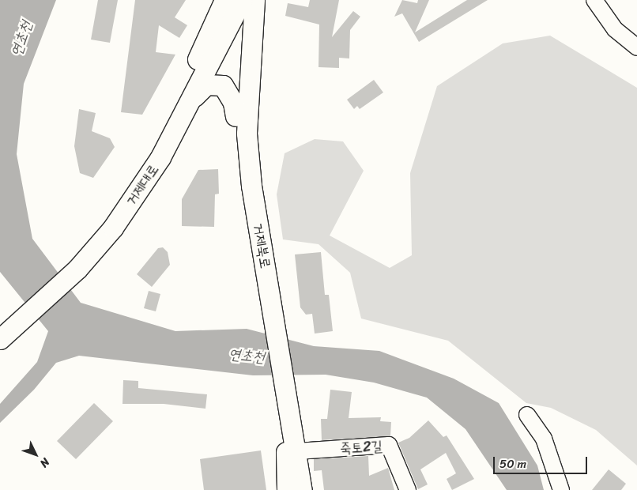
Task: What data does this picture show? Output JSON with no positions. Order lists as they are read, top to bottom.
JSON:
{
  "streets": {
    "main road": ["거제대로", "거제북로"],
    "street": ["죽토2길"]
  },
  "crossings": [
    ["거제대로", "거제북로"],
    ["거제북로", "죽토2길"]
  ],
  "water": ["연초천"],
  "scale_bar": "50 m",
  "north": "bottom right"
}
